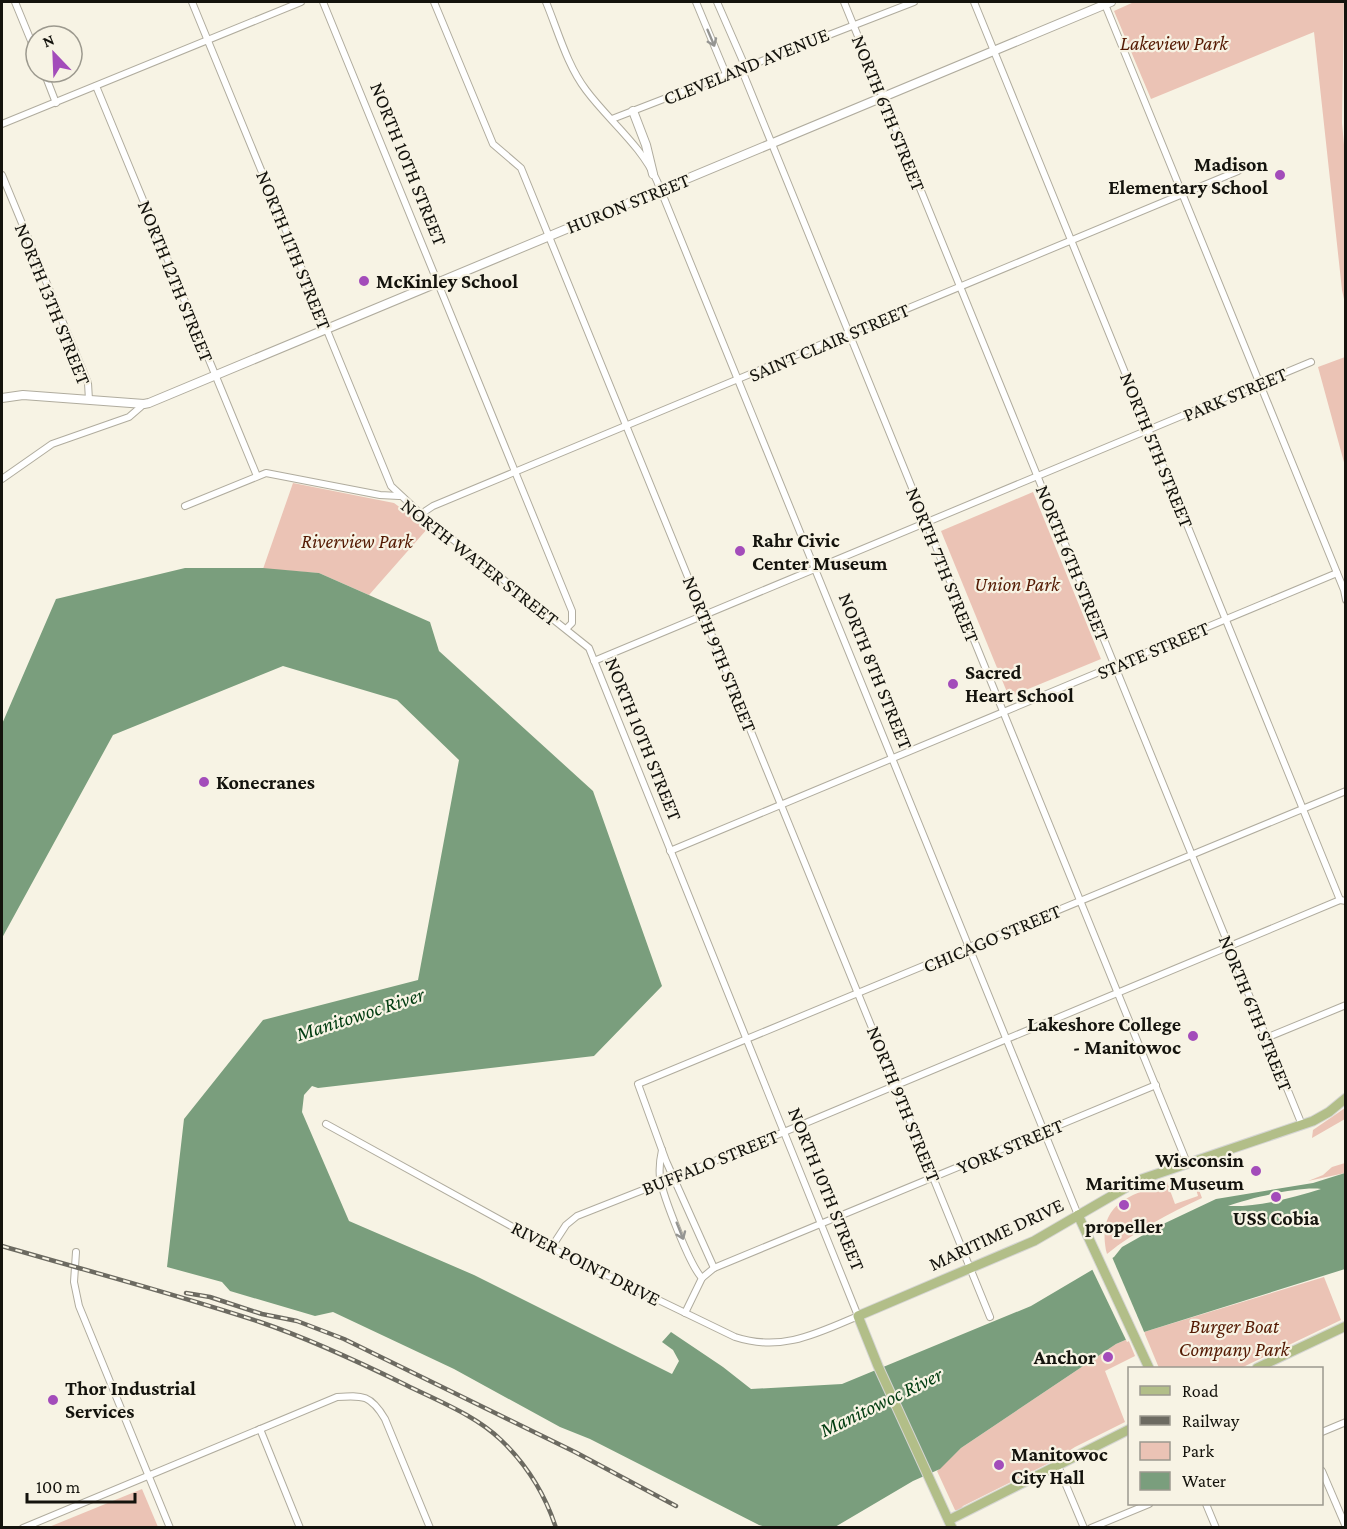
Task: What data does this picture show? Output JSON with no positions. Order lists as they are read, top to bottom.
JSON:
{
  "streets": {
    "main road": ["NORTH 10TH STREET", "NORTH 8TH STREET", "MARITIME DRIVE"],
    "street": [
      "CLEVELAND AVENUE",
      "NORTH 6TH STREET",
      "HURON STREET",
      "NORTH 11TH STREET",
      "NORTH 12TH STREET",
      "NORTH 13TH STREET",
      "SAINT CLAIR STREET",
      "PARK STREET",
      "NORTH 5TH STREET",
      "NORTH WATER STREET",
      "NORTH 7TH STREET",
      "STATE STREET",
      "NORTH 9TH STREET",
      "CHICAGO STREET",
      "YORK STREET",
      "BUFFALO STREET",
      "RIVER POINT DRIVE"
    ]
  },
  "crossings": [
    ["CLEVELAND AVENUE", "NORTH 6TH STREET"],
    ["CLEVELAND AVENUE", "NORTH 7TH STREET"],
    ["CLEVELAND AVENUE", "NORTH 8TH STREET"],
    ["NORTH 6TH STREET", "HURON STREET"],
    ["NORTH 6TH STREET", "SAINT CLAIR STREET"],
    ["NORTH 6TH STREET", "PARK STREET"],
    ["NORTH 6TH STREET", "STATE STREET"],
    ["NORTH 6TH STREET", "CHICAGO STREET"],
    ["NORTH 6TH STREET", "BUFFALO STREET"],
    ["NORTH 6TH STREET", "MARITIME DRIVE"],
    ["NORTH 10TH STREET", "HURON STREET"],
    ["NORTH 10TH STREET", "SAINT CLAIR STREET"],
    ["NORTH 10TH STREET", "PARK STREET"],
    ["NORTH 10TH STREET", "NORTH WATER STREET"],
    ["NORTH 10TH STREET", "STATE STREET"],
    ["NORTH 10TH STREET", "CHICAGO STREET"],
    ["NORTH 10TH STREET", "YORK STREET"],
    ["NORTH 10TH STREET", "BUFFALO STREET"],
    ["NORTH 10TH STREET", "MARITIME DRIVE"],
    ["NORTH 10TH STREET", "RIVER POINT DRIVE"],
    ["HURON STREET", "NORTH 11TH STREET"],
    ["HURON STREET", "NORTH 12TH STREET"],
    ["HURON STREET", "NORTH 5TH STREET"],
    ["HURON STREET", "NORTH 7TH STREET"],
    ["HURON STREET", "NORTH 9TH STREET"],
    ["HURON STREET", "NORTH 8TH STREET"],
    ["NORTH 11TH STREET", "NORTH WATER STREET"],
    ["NORTH 12TH STREET", "NORTH WATER STREET"],
    ["SAINT CLAIR STREET", "NORTH 5TH STREET"],
    ["SAINT CLAIR STREET", "NORTH WATER STREET"],
    ["SAINT CLAIR STREET", "NORTH 7TH STREET"],
    ["SAINT CLAIR STREET", "NORTH 9TH STREET"],
    ["SAINT CLAIR STREET", "NORTH 8TH STREET"],
    ["PARK STREET", "NORTH 5TH STREET"],
    ["PARK STREET", "NORTH 7TH STREET"],
    ["PARK STREET", "NORTH 9TH STREET"],
    ["PARK STREET", "NORTH 8TH STREET"],
    ["NORTH 5TH STREET", "STATE STREET"],
    ["NORTH 5TH STREET", "CHICAGO STREET"],
    ["NORTH 5TH STREET", "BUFFALO STREET"],
    ["NORTH 7TH STREET", "STATE STREET"],
    ["NORTH 7TH STREET", "CHICAGO STREET"],
    ["NORTH 7TH STREET", "YORK STREET"],
    ["NORTH 7TH STREET", "BUFFALO STREET"],
    ["NORTH 7TH STREET", "MARITIME DRIVE"],
    ["STATE STREET", "NORTH 9TH STREET"],
    ["STATE STREET", "NORTH 8TH STREET"],
    ["NORTH 9TH STREET", "CHICAGO STREET"],
    ["NORTH 9TH STREET", "YORK STREET"],
    ["NORTH 9TH STREET", "BUFFALO STREET"],
    ["NORTH 9TH STREET", "MARITIME DRIVE"],
    ["NORTH 8TH STREET", "CHICAGO STREET"],
    ["NORTH 8TH STREET", "YORK STREET"],
    ["NORTH 8TH STREET", "BUFFALO STREET"],
    ["NORTH 8TH STREET", "MARITIME DRIVE"],
    ["YORK STREET", "RIVER POINT DRIVE"],
    ["BUFFALO STREET", "RIVER POINT DRIVE"],
    ["MARITIME DRIVE", "RIVER POINT DRIVE"]
  ],
  "water": ["Manitowoc River"],
  "parks": [
    "Lakeview Park",
    "Riverview Park",
    "Union Park",
    "Burger Boat Company Park"
  ],
  "places": [
    "Madison Elementary School",
    "McKinley School",
    "Rahr Civic Center Museum",
    "Sacred Heart School",
    "Konecranes",
    "Lakeshore College - Manitowoc",
    "Wisconsin Maritime Museum",
    "USS Cobia",
    "propeller",
    "Anchor",
    "Thor Industrial Services",
    "Manitowoc City Hall"
  ],
  "legend": [
    "Road",
    "Railway",
    "Park",
    "Water"
  ],
  "scale_bar": "100 m",
  "north": "top left"
}
